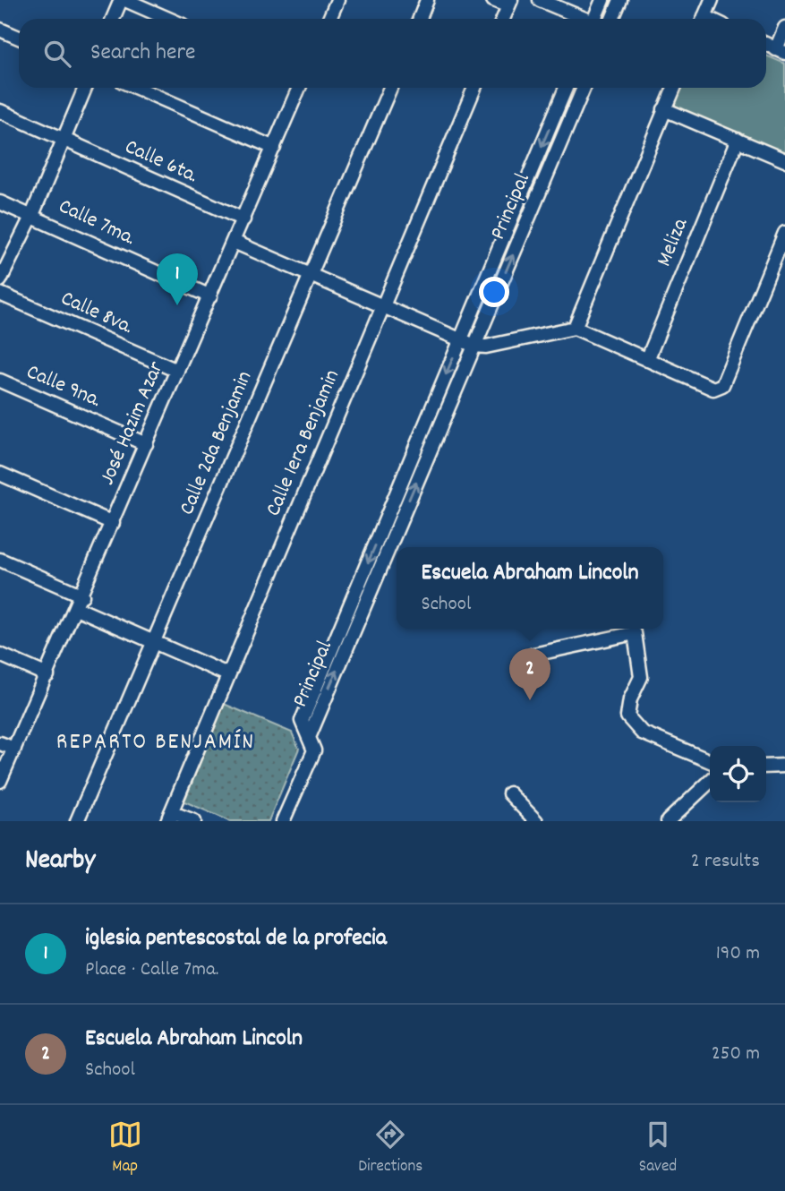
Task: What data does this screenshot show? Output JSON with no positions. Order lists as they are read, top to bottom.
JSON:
{
  "streets": {
    "street": [
      "Calle 6ta.",
      "Principal",
      "Calle 7ma.",
      "Meliza",
      "Calle 8va.",
      "Calle 9na.",
      "José Hazim Azar",
      "Calle 2da Benjamin",
      "Calle 1era Benjamin"
    ]
  },
  "crossings": [
    ["Calle 6ta.", "José Hazim Azar"],
    ["Calle 7ma.", "José Hazim Azar"],
    ["Calle 8va.", "José Hazim Azar"],
    ["Calle 9na.", "José Hazim Azar"]
  ],
  "districts": ["REPARTO BENJAMÍN"],
  "page": {
    "search": "Search here",
    "pins": ["1", "2"],
    "popup": ["Escuela Abraham Lincoln", "School"],
    "heading": ["Nearby", "2 results"],
    "list": [
      {
        "mark": "1",
        "name": "iglesia pentescostal de la profecia",
        "note": "Place · Calle 7ma.",
        "value": "190 m"
      },
      {
        "mark": "2",
        "name": "Escuela Abraham Lincoln",
        "note": "School",
        "value": "250 m"
      }
    ],
    "nav": ["Map", "Directions", "Saved"]
  }
}
